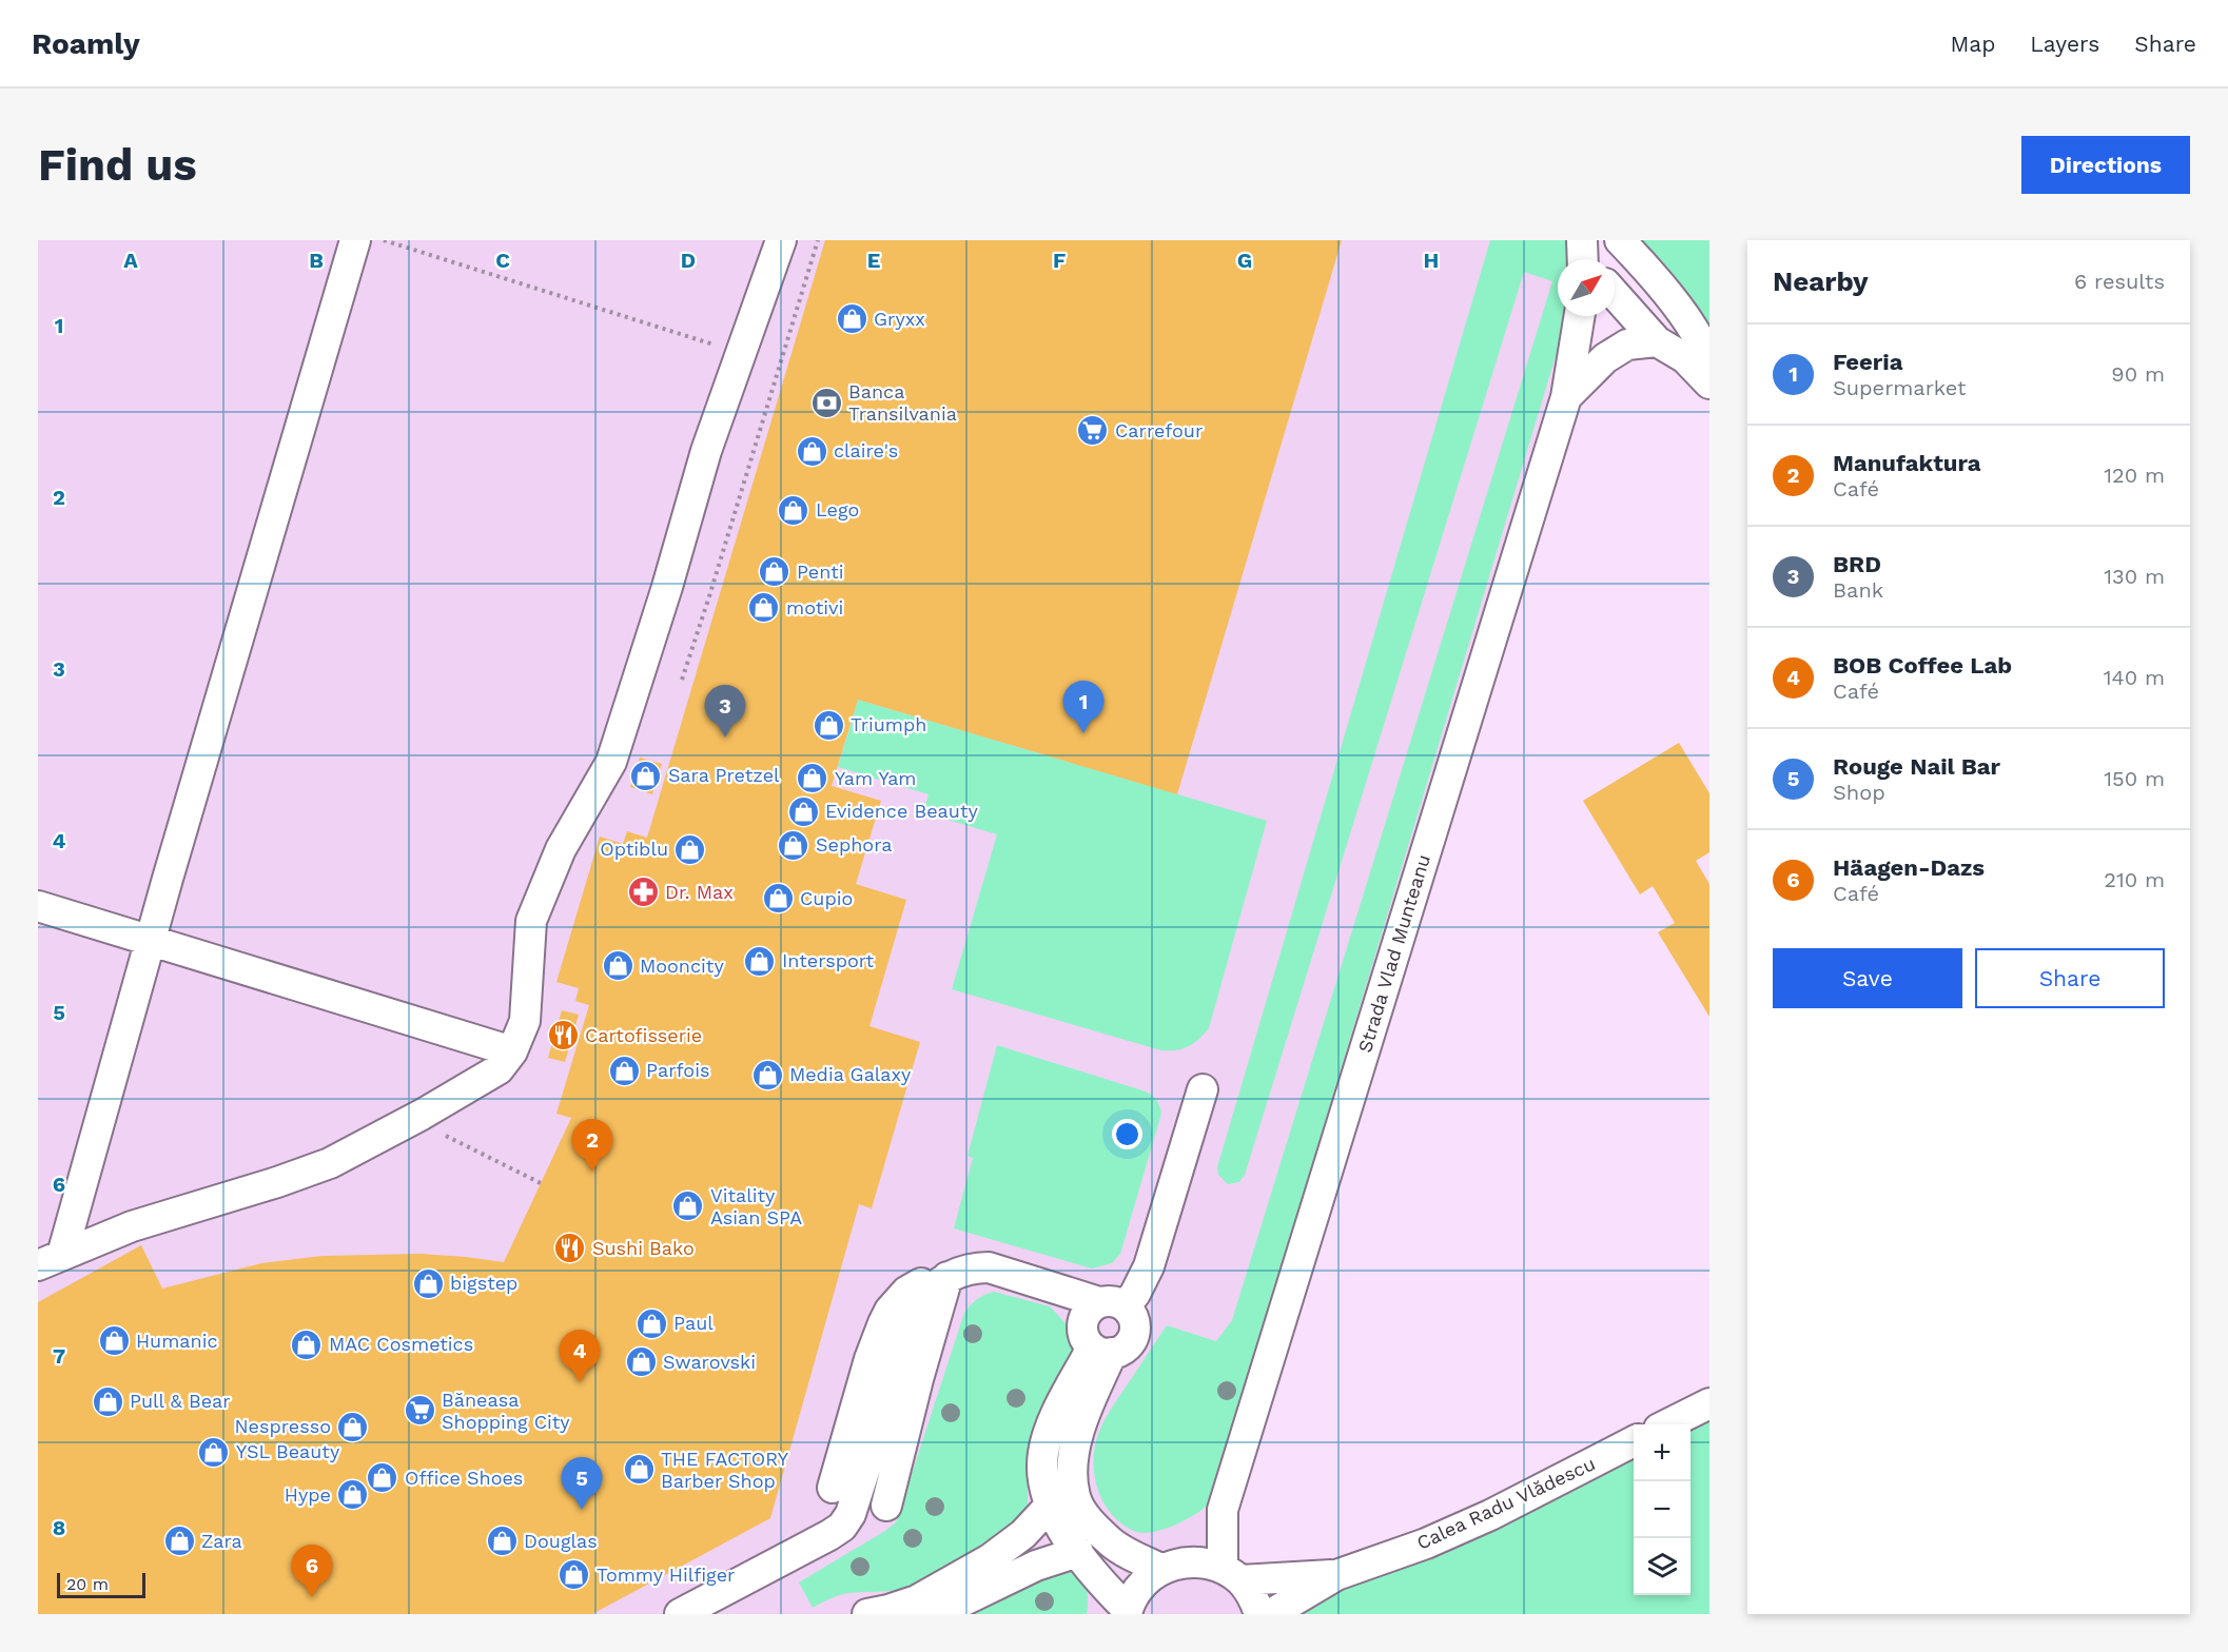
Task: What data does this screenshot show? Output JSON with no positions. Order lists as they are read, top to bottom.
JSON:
{
  "streets": {
    "street": ["Strada Vlad Munteanu", "Calea Radu Vlădescu"]
  },
  "crossings": [
    ["Strada Vlad Munteanu", "Calea Radu Vlădescu"]
  ],
  "places": {
    "shop": [
      "Gryxx",
      "claire's",
      "Lego",
      "Penti",
      "motivi",
      "Triumph",
      "Sara Pretzel",
      "Yam Yam",
      "Evidence Beauty",
      "Sephora",
      "Optiblu",
      "Cupio",
      "Intersport",
      "Mooncity",
      "Parfois",
      "Media Galaxy",
      "Vitality Asian SPA",
      "bigstep",
      "Paul",
      "Humanic",
      "MAC Cosmetics",
      "Swarovski",
      "Pull & Bear",
      "Nespresso",
      "YSL Beauty",
      "THE FACTORY Barber Shop",
      "Office Shoes",
      "Hype",
      "Zara",
      "Douglas",
      "Tommy Hilfiger"
    ],
    "bank": ["Banca Transilvania"],
    "supermarket": ["Carrefour", "Băneasa Shopping City"],
    "pharmacy": ["Dr. Max"],
    "restaurant": ["Cartofisserie", "Sushi Bako"]
  },
  "scale_bar": "20 m",
  "north": "top right",
  "page": {
    "header": "Roamly",
    "nav": ["Map", "Layers", "Share"],
    "buttons": [
      "Directions",
      ["Save", "Share"]
    ],
    "title": "Find us",
    "heading": ["Nearby", "6 results"],
    "list": [
      {
        "mark": "1",
        "name": "Feeria",
        "note": "Supermarket",
        "value": "90 m"
      },
      {
        "mark": "2",
        "name": "Manufaktura",
        "note": "Café",
        "value": "120 m"
      },
      {
        "mark": "3",
        "name": "BRD",
        "note": "Bank",
        "value": "130 m"
      },
      {
        "mark": "4",
        "name": "BOB Coffee Lab",
        "note": "Café",
        "value": "140 m"
      },
      {
        "mark": "5",
        "name": "Rouge Nail Bar",
        "note": "Shop",
        "value": "150 m"
      },
      {
        "mark": "6",
        "name": "Häagen-Dazs",
        "note": "Café",
        "value": "210 m"
      }
    ],
    "pins": [
      "1",
      "3",
      "2",
      "4",
      "5",
      "6"
    ],
    "map_buttons": ["+", "−"],
    "scale": "20 m"
  },
  "grid": {
    "columns": [
      "A",
      "B",
      "C",
      "D",
      "E",
      "F",
      "G",
      "H"
    ],
    "rows": [
      "1",
      "2",
      "3",
      "4",
      "5",
      "6",
      "7",
      "8"
    ]
  }
}
